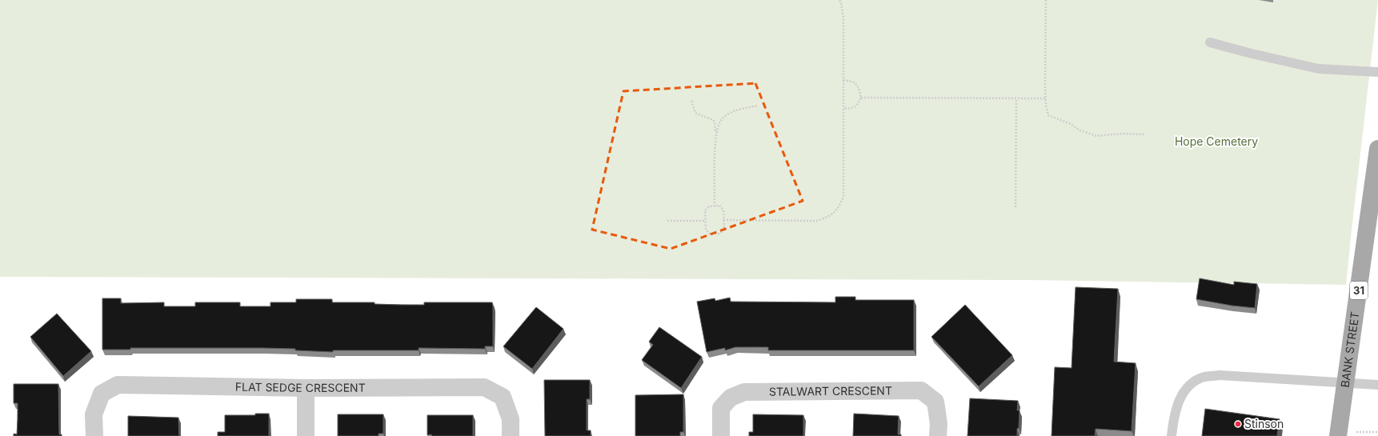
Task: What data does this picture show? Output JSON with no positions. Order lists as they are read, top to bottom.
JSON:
{
  "streets": {
    "main road": ["31", "BANK STREET"],
    "street": ["FLAT SEDGE CRESCENT", "STALWART CRESCENT"]
  },
  "parks": ["Hope Cemetery"],
  "places": ["Stinson"]
}
